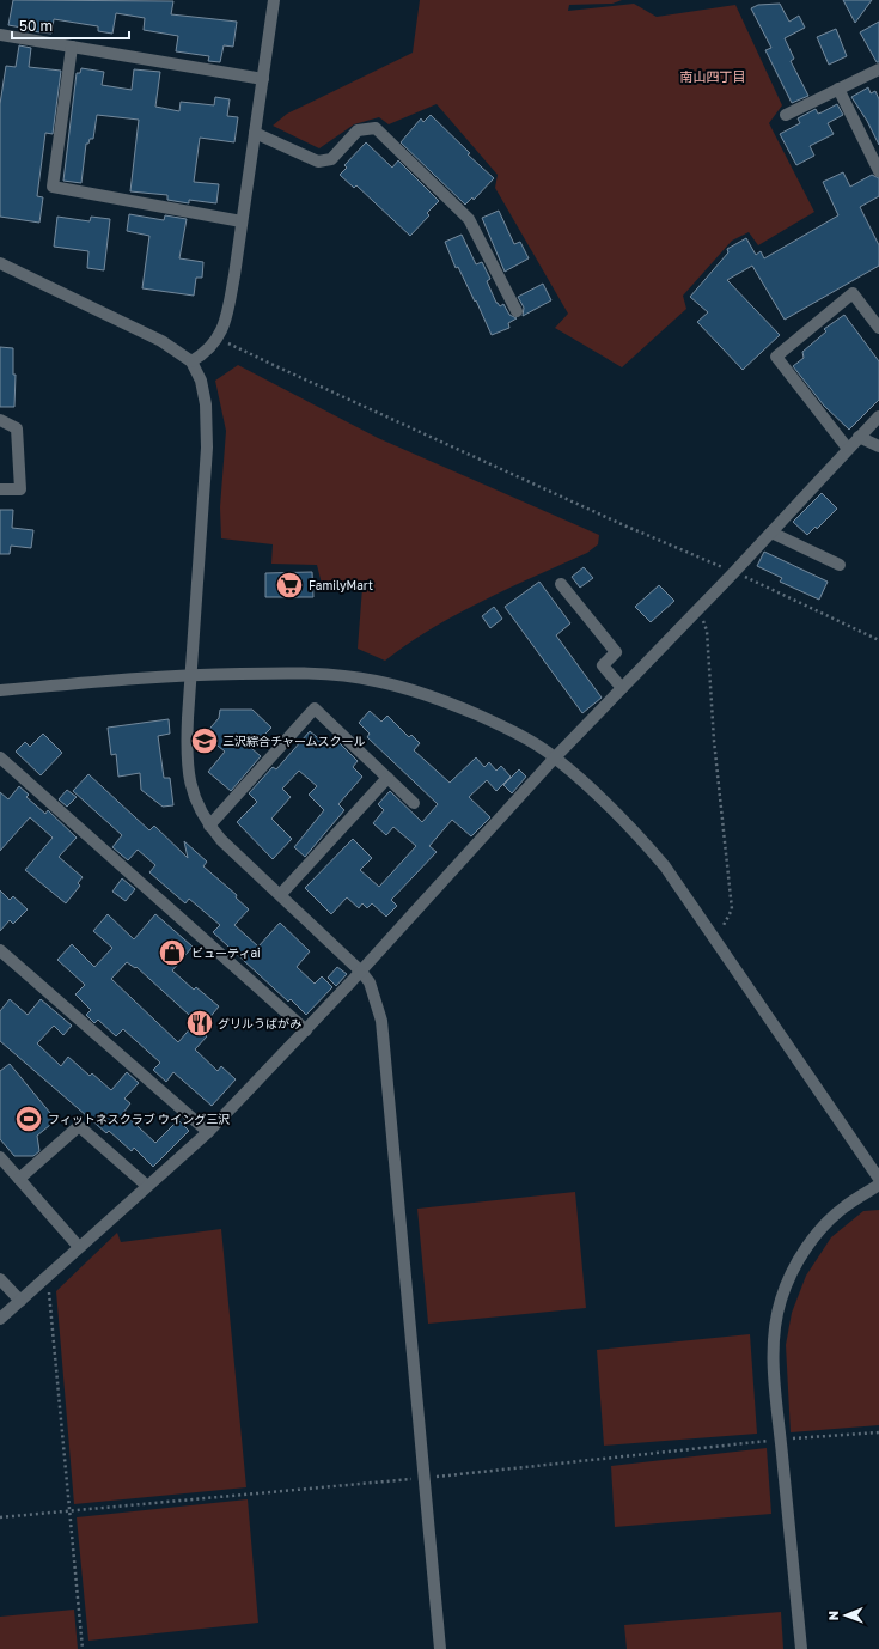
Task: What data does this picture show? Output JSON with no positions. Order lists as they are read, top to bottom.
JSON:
{
  "districts": ["南山四丁目"],
  "places": {
    "supermarket": ["FamilyMart"],
    "school or university": ["三沢綜合チャームスクール"],
    "shop": ["ビューティai"],
    "restaurant": ["グリルうばがみ"],
    "sports": ["フィットネスクラブ ウイング三沢"]
  },
  "scale_bar": "50 m",
  "north": "left"
}
